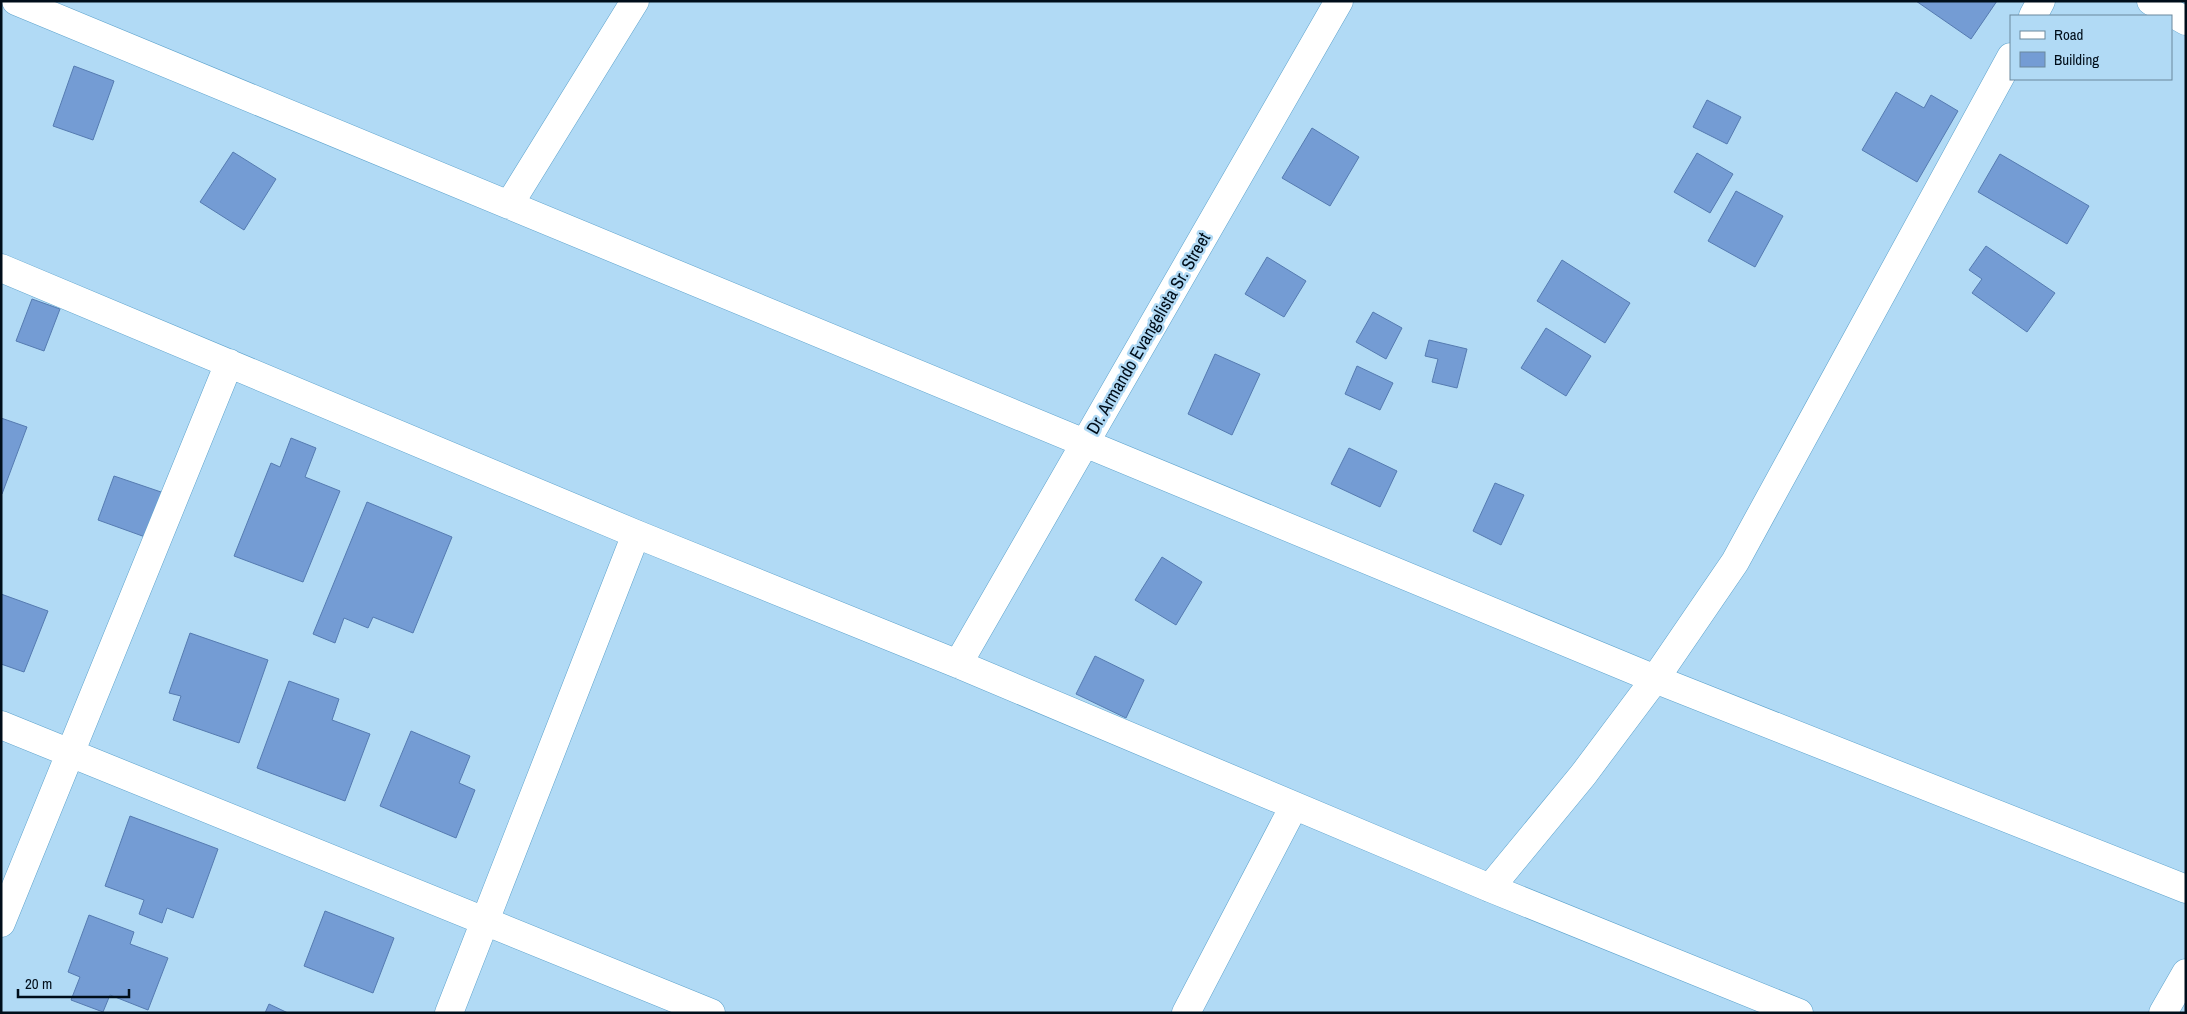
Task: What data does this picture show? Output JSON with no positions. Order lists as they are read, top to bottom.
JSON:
{
  "streets": {
    "street": ["Dr. Armando Evangelista Sr. Street"]
  },
  "legend": ["Road", "Building"],
  "scale_bar": "20 m"
}
